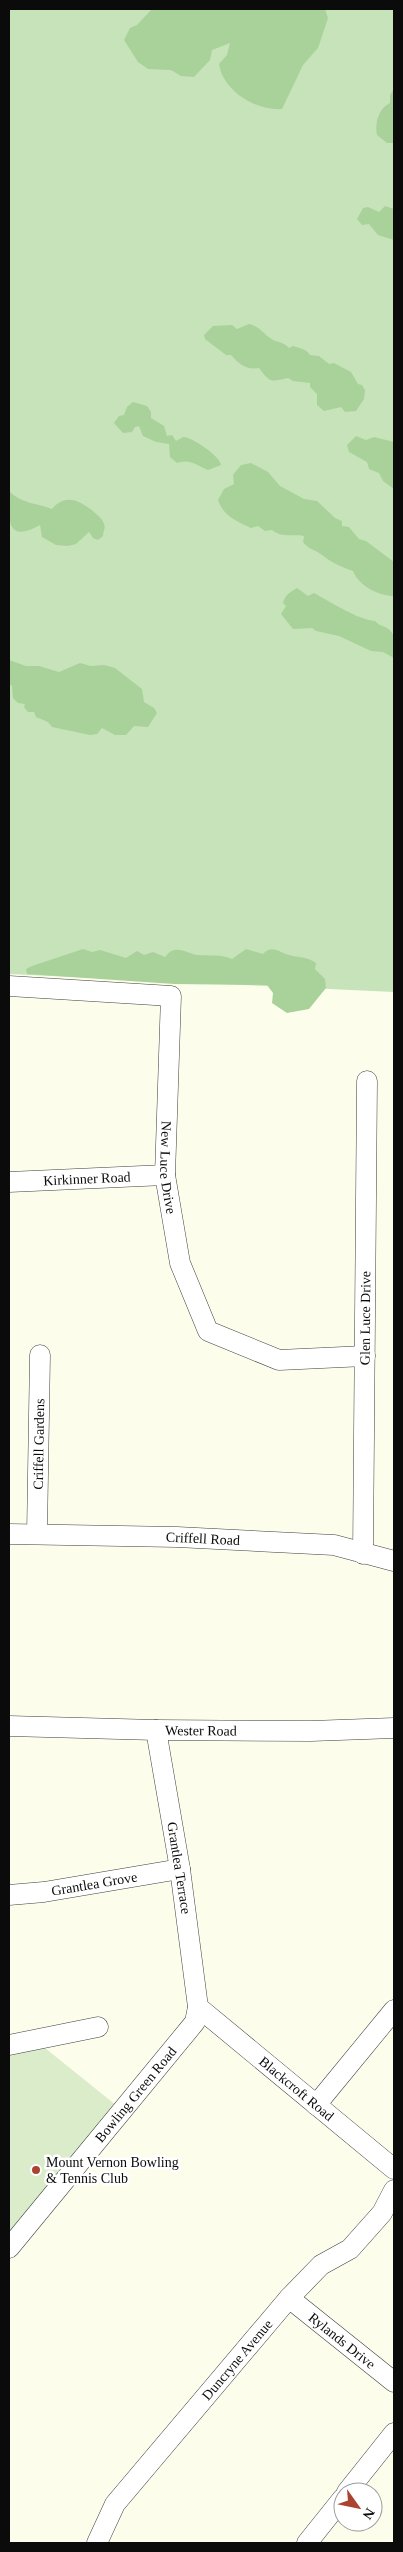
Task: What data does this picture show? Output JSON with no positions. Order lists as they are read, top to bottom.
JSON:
{
  "streets": {
    "street": [
      "New Luce Drive",
      "Kirkinner Road",
      "Glen Luce Drive",
      "Criffell Gardens",
      "Criffell Road",
      "Wester Road",
      "Grantlea Terrace",
      "Grantlea Grove",
      "Blackcroft Road",
      "Bowling Green Road",
      "Rylands Drive",
      "Duncryne Avenue"
    ]
  },
  "crossings": [
    ["New Luce Drive", "Kirkinner Road"],
    ["New Luce Drive", "Glen Luce Drive"],
    ["Glen Luce Drive", "Criffell Road"],
    ["Criffell Gardens", "Criffell Road"],
    ["Wester Road", "Grantlea Terrace"],
    ["Grantlea Terrace", "Grantlea Grove"],
    ["Grantlea Terrace", "Blackcroft Road"],
    ["Grantlea Terrace", "Bowling Green Road"],
    ["Blackcroft Road", "Bowling Green Road"],
    ["Rylands Drive", "Duncryne Avenue"]
  ],
  "places": ["Mount Vernon Bowling & Tennis Club"],
  "north": "bottom right"
}
